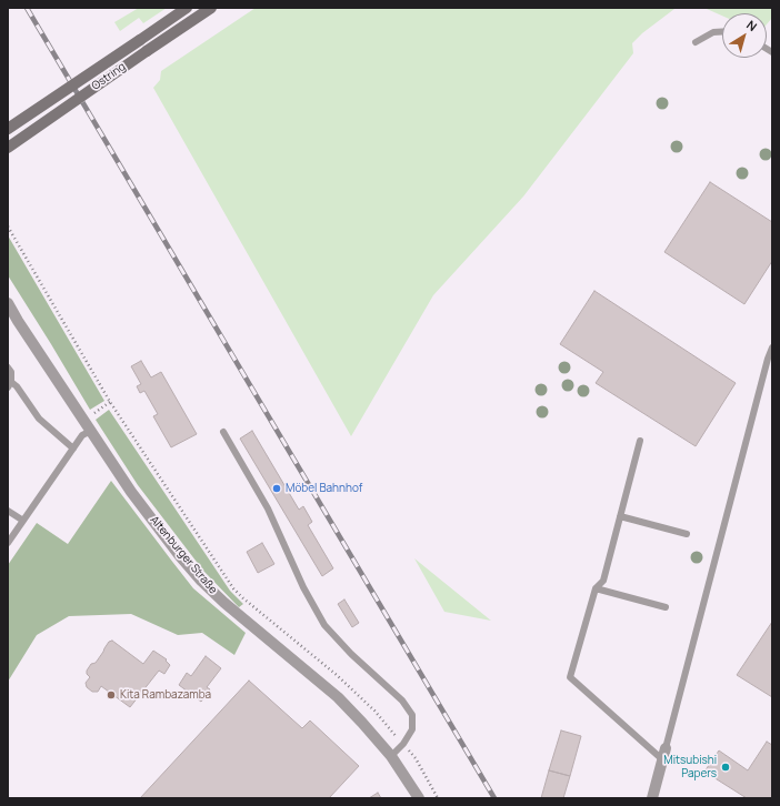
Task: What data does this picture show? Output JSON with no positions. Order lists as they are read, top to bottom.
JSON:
{
  "streets": {
    "main road": ["Ostring"],
    "street": ["Altenburger Straße"]
  },
  "places": ["Möbel Bahnhof", "Kita Rambazamba", "Mitsubishi Papers"],
  "north": "top right"
}
